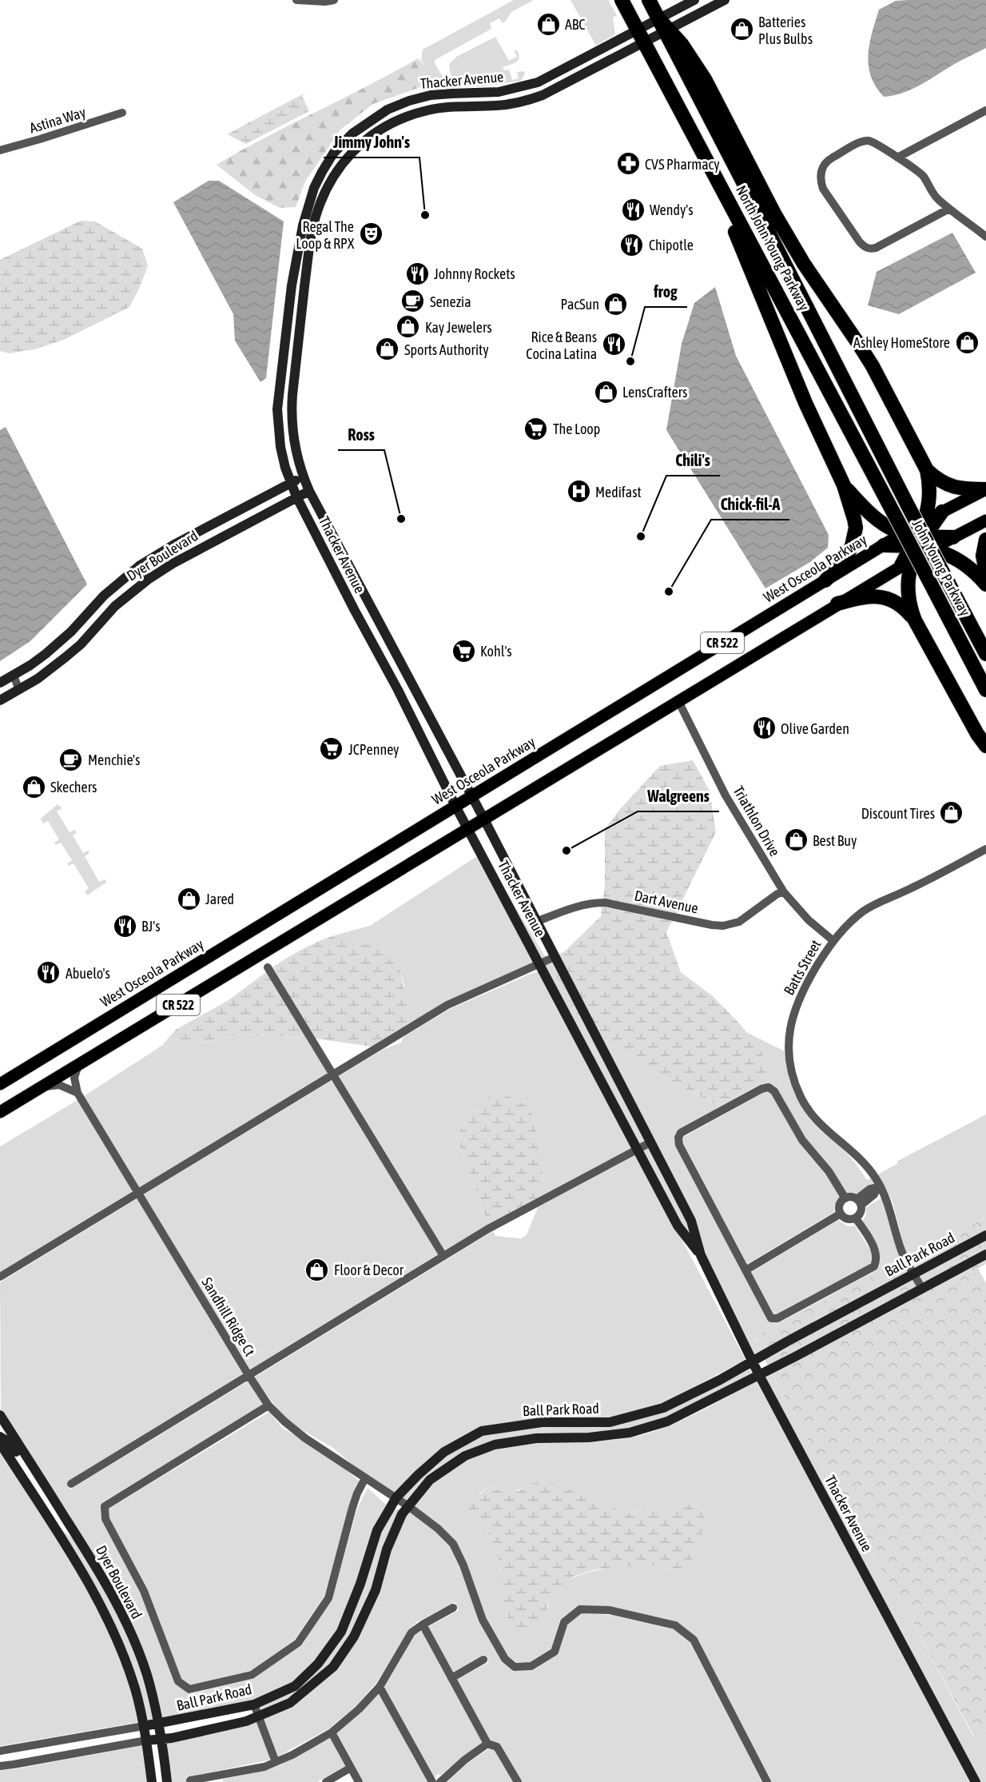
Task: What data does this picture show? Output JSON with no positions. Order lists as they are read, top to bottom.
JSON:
{
  "streets": {
    "highway": ["North John Young Parkway", "John Young Parkway"],
    "main road": ["West Osceola Parkway", "CR 522"],
    "street": [
      "Thacker Avenue",
      "Astina Way",
      "Dyer Boulevard",
      "Triathlon Drive",
      "Dart Avenue",
      "Batts Street",
      "Ball Park Road",
      "Sandhill Ridge Ct"
    ]
  },
  "crossings": [
    ["Thacker Avenue", "North John Young Parkway"],
    ["Thacker Avenue", "Dyer Boulevard"],
    ["Thacker Avenue", "West Osceola Parkway"],
    ["Thacker Avenue", "CR 522"],
    ["Thacker Avenue", "Dart Avenue"],
    ["Thacker Avenue", "Ball Park Road"],
    ["North John Young Parkway", "John Young Parkway"],
    ["Dyer Boulevard", "Ball Park Road"],
    ["CR 522", "Triathlon Drive"],
    ["Triathlon Drive", "Dart Avenue"],
    ["Triathlon Drive", "Batts Street"],
    ["Batts Street", "Ball Park Road"],
    ["Ball Park Road", "Sandhill Ridge Ct"]
  ],
  "places": {
    "shop": [
      "ABC",
      "Batteries Plus Bulbs",
      "PacSun",
      "Kay Jewelers",
      "Ashley HomeStore",
      "Sports Authority",
      "LensCrafters",
      "Skechers",
      "Discount Tires",
      "Best Buy",
      "Jared",
      "Floor & Decor"
    ],
    "pharmacy": ["CVS Pharmacy"],
    "restaurant": [
      "Wendy's",
      "Chipotle",
      "Johnny Rockets",
      "Rice & Beans Cocina Latina",
      "Olive Garden",
      "BJ's",
      "Abuelo's"
    ],
    "other": [
      "Jimmy John's",
      "frog",
      "Ross",
      "Chili's",
      "Chick-fil-A",
      "Walgreens"
    ],
    "theatre": ["Regal The Loop & RPX"],
    "cafe": ["Senezia", "Menchie's"],
    "supermarket": ["The Loop", "Kohl's", "JCPenney"],
    "hospital": ["Medifast"]
  }
}
